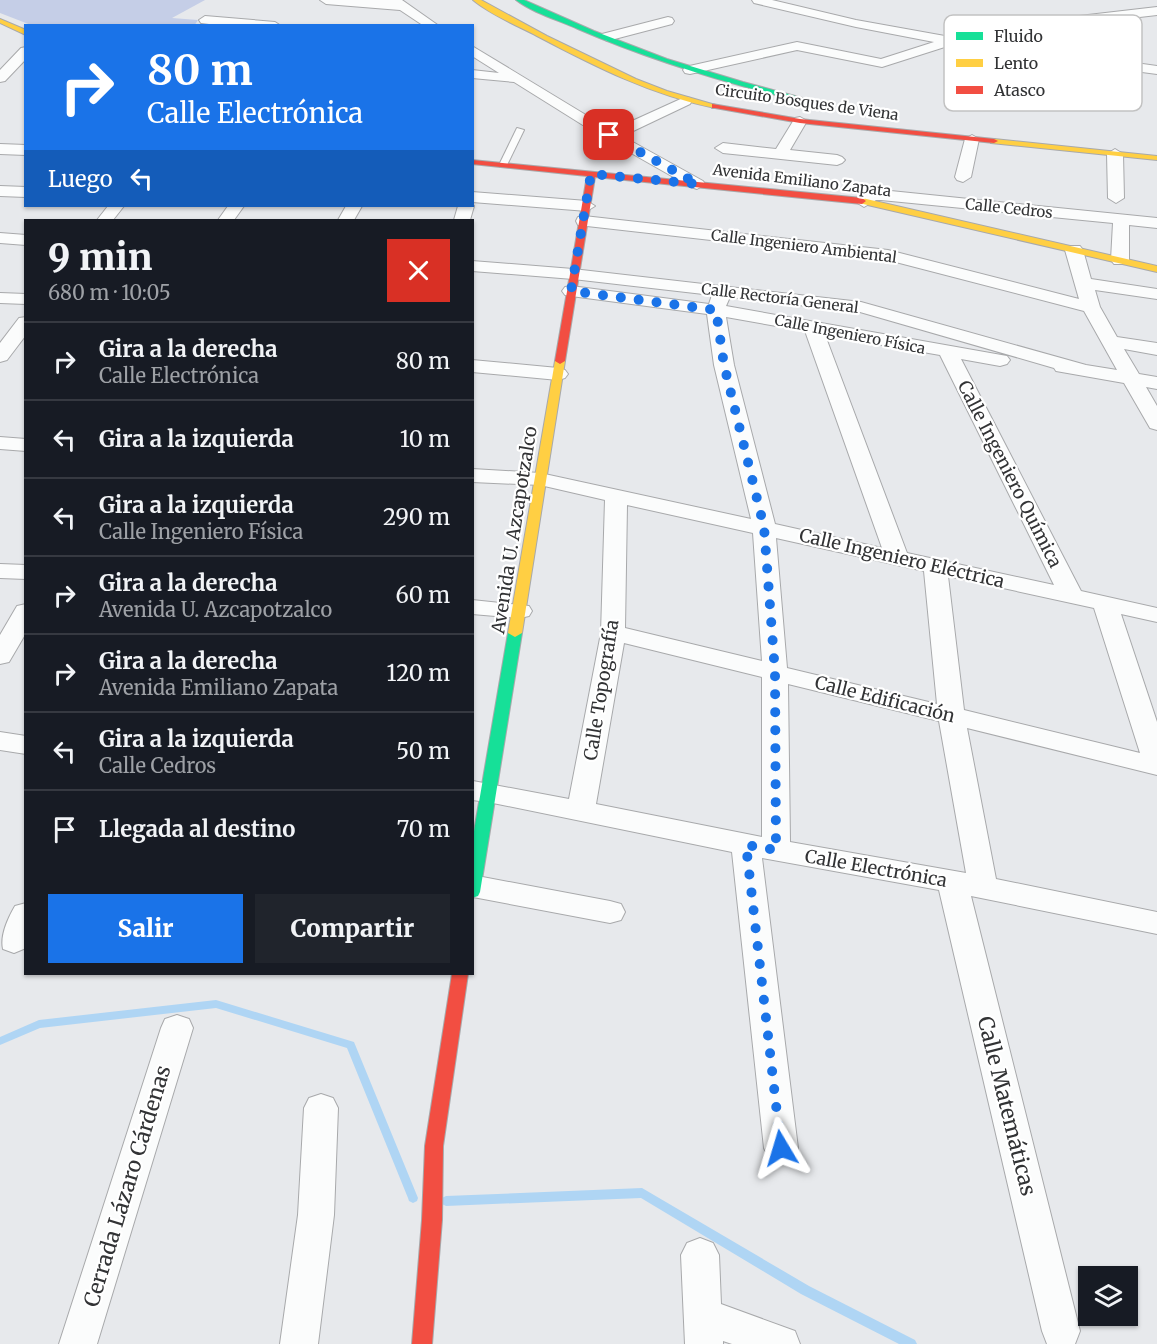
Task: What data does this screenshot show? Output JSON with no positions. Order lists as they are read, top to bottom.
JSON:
{
  "streets": {
    "street": [
      "Circuito Bosques de Viena",
      "Avenida Emiliano Zapata",
      "Calle Cedros",
      "Calle Ingeniero Ambiental",
      "Calle Rectoría General",
      "Calle Ingeniero Física",
      "Calle Ingeniero Química",
      "Avenida U. Azcapotzalco",
      "Calle Ingeniero Eléctrica",
      "Calle Topografía",
      "Calle Edificación",
      "Calle Electrónica",
      "Calle Matemáticas",
      "Cerrada Lázaro Cárdenas"
    ]
  },
  "crossings": [
    ["Avenida Emiliano Zapata", "Calle Cedros"],
    ["Avenida Emiliano Zapata", "Avenida U. Azcapotzalco"],
    ["Calle Ingeniero Ambiental", "Avenida U. Azcapotzalco"],
    ["Calle Rectoría General", "Calle Ingeniero Física"],
    ["Calle Rectoría General", "Avenida U. Azcapotzalco"],
    ["Calle Ingeniero Física", "Calle Ingeniero Química"],
    ["Calle Ingeniero Física", "Avenida U. Azcapotzalco"],
    ["Calle Ingeniero Química", "Calle Ingeniero Eléctrica"],
    ["Avenida U. Azcapotzalco", "Calle Ingeniero Eléctrica"],
    ["Avenida U. Azcapotzalco", "Calle Electrónica"],
    ["Calle Ingeniero Eléctrica", "Calle Topografía"],
    ["Calle Ingeniero Eléctrica", "Calle Matemáticas"],
    ["Calle Topografía", "Calle Edificación"],
    ["Calle Topografía", "Calle Electrónica"],
    ["Calle Edificación", "Calle Matemáticas"],
    ["Calle Electrónica", "Calle Matemáticas"]
  ],
  "legend": ["Fluido", "Lento", "Atasco"],
  "page": {
    "turn": ["80 m", "Calle Electrónica"],
    "then": "Luego",
    "heading": ["9 min", "680 m · 10:05"],
    "list": [
      {
        "name": "Gira a la derecha",
        "note": "Calle Electrónica",
        "value": "80 m"
      },
      {
        "name": "Gira a la izquierda",
        "value": "10 m"
      },
      {
        "name": "Gira a la izquierda",
        "note": "Calle Ingeniero Física",
        "value": "290 m"
      },
      {
        "name": "Gira a la derecha",
        "note": "Avenida U. Azcapotzalco",
        "value": "60 m"
      },
      {
        "name": "Gira a la derecha",
        "note": "Avenida Emiliano Zapata",
        "value": "120 m"
      },
      {
        "name": "Gira a la izquierda",
        "note": "Calle Cedros",
        "value": "50 m"
      },
      {
        "name": "Llegada al destino",
        "value": "70 m"
      }
    ],
    "buttons": ["Salir", "Compartir"]
  }
}
